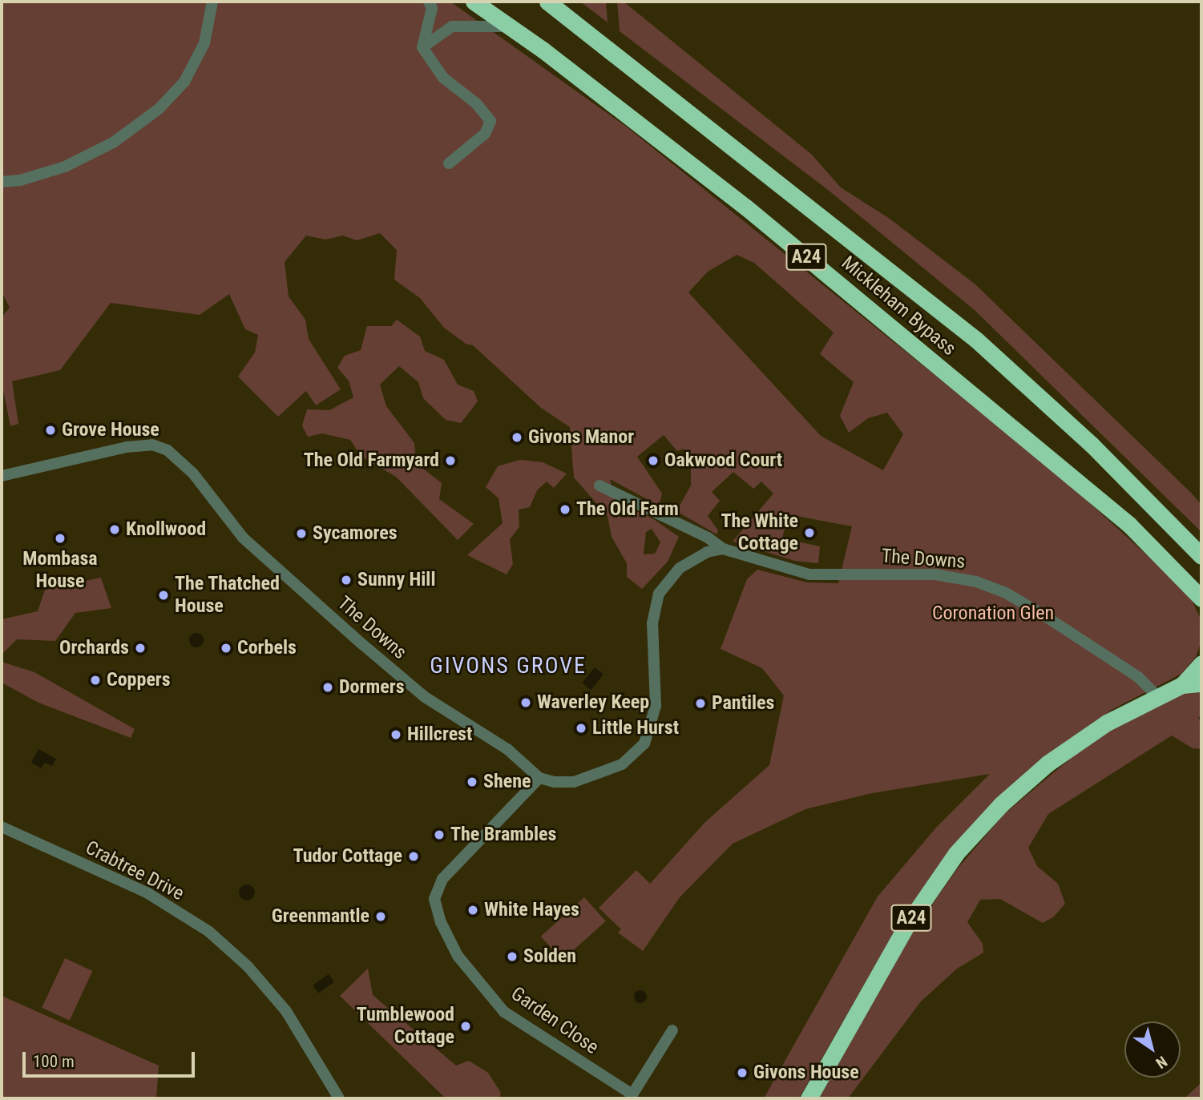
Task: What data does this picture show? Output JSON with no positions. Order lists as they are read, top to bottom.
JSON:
{
  "streets": {
    "highway": ["A24", "Mickleham Bypass"],
    "street": ["The Downs", "Crabtree Drive", "Garden Close"]
  },
  "crossings": [
    ["A24", "The Downs"],
    ["The Downs", "Garden Close"]
  ],
  "districts": ["GIVONS GROVE"],
  "parks": ["Coronation Glen"],
  "places": [
    "Grove House",
    "Givons Manor",
    "The Old Farmyard",
    "Oakwood Court",
    "The Old Farm",
    "Knollwood",
    "The White Cottage",
    "Sycamores",
    "Mombasa House",
    "Sunny Hill",
    "The Thatched House",
    "Orchards",
    "Corbels",
    "Coppers",
    "Dormers",
    "Waverley Keep",
    "Pantiles",
    "Little Hurst",
    "Hillcrest",
    "Shene",
    "The Brambles",
    "Tudor Cottage",
    "White Hayes",
    "Greenmantle",
    "Solden",
    "Tumblewood Cottage",
    "Givons House"
  ],
  "scale_bar": "100 m",
  "north": "bottom right"
}
